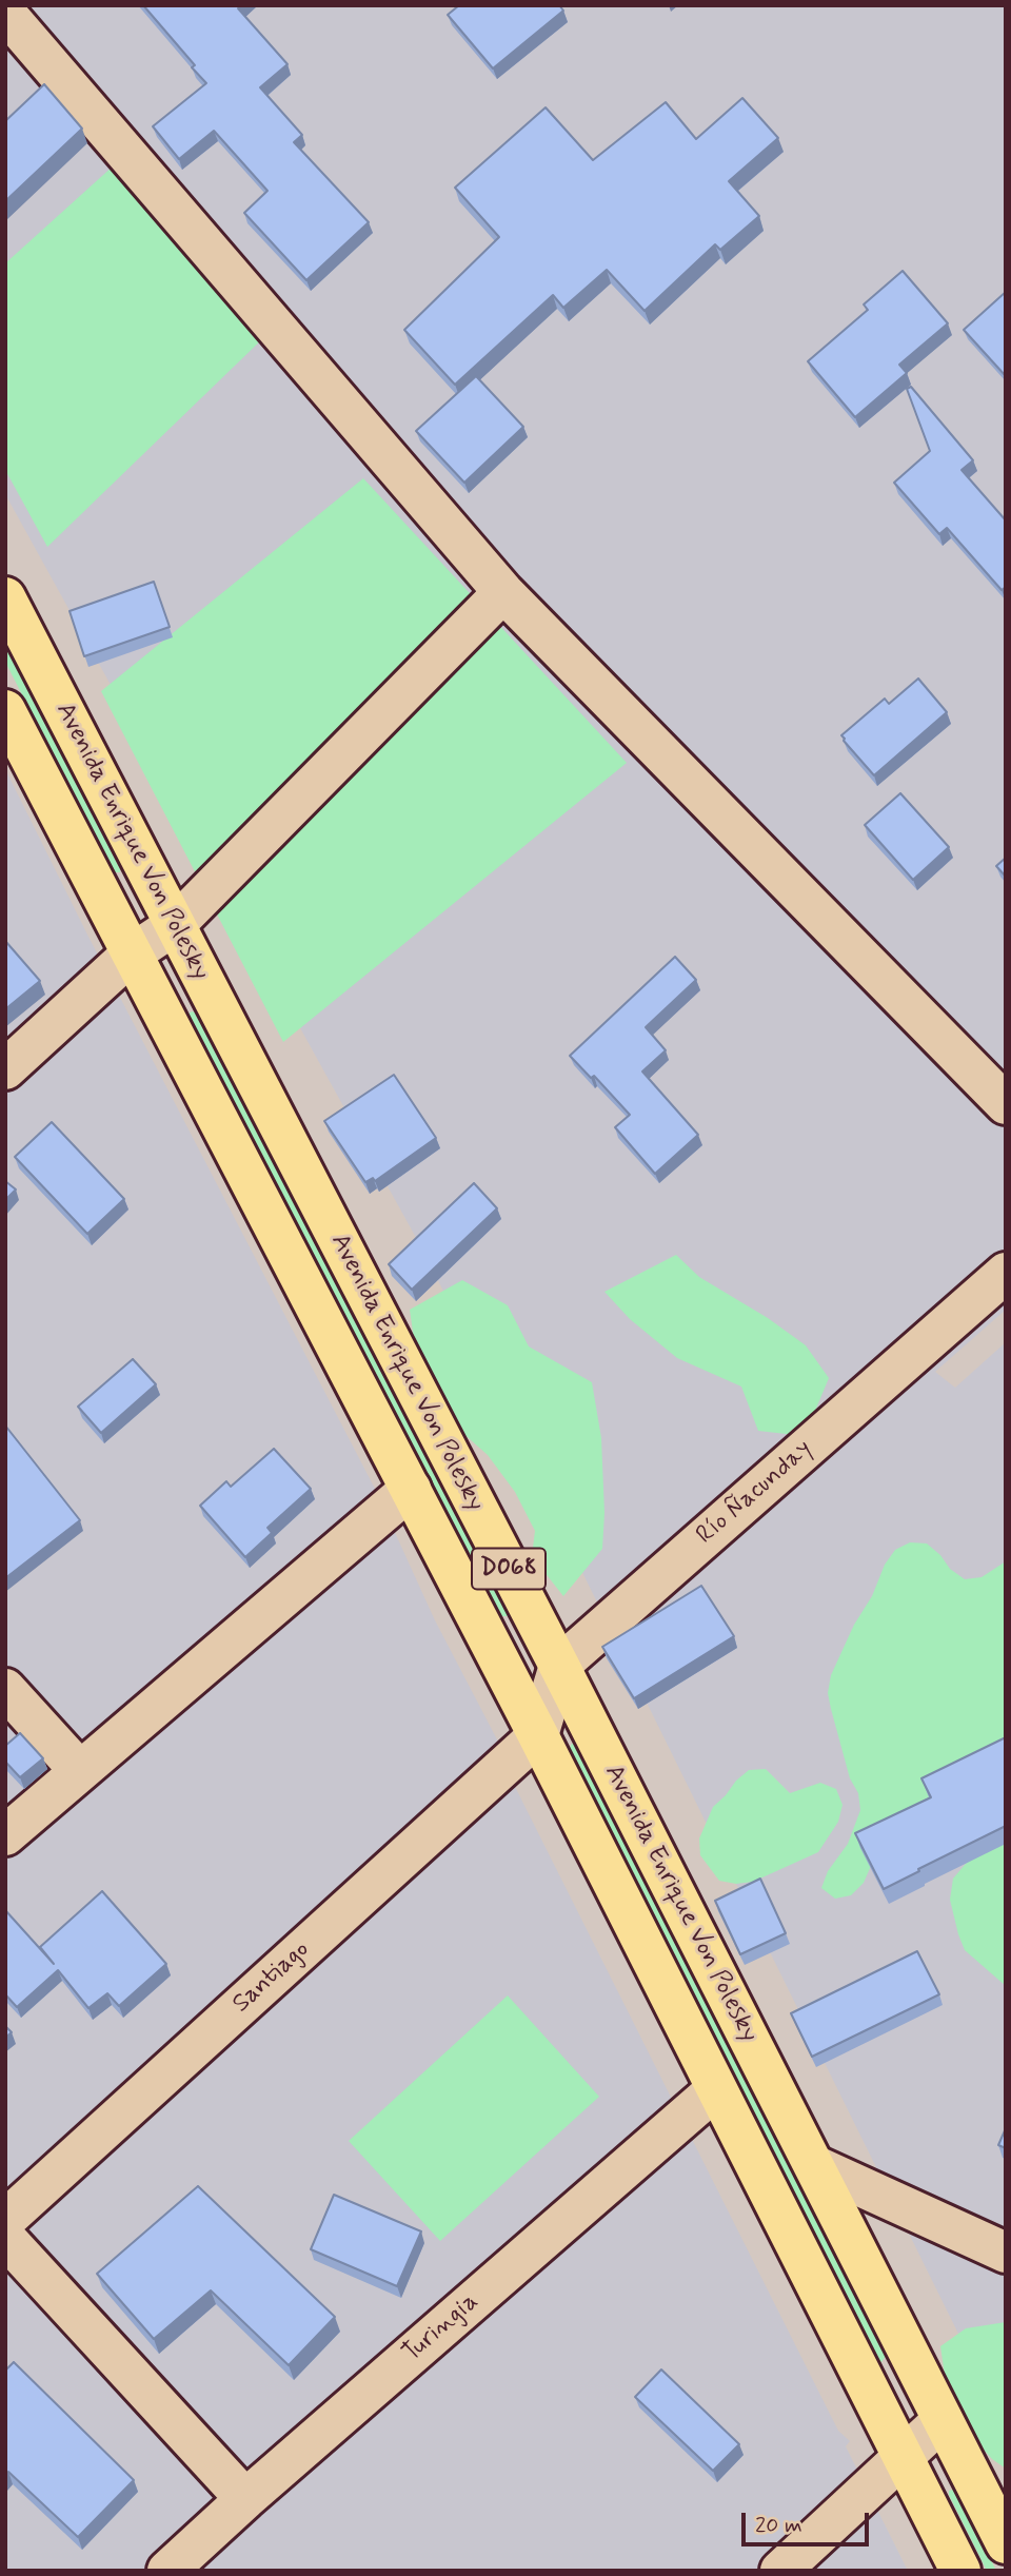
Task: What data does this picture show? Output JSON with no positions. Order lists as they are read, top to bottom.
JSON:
{
  "streets": {
    "main road": ["Avenida Enrique Von Polesky", "D068"],
    "street": ["Río Ñacunday", "Santiago", "Turingia"]
  },
  "crossings": [
    ["Avenida Enrique Von Polesky", "Río Ñacunday"],
    ["Avenida Enrique Von Polesky", "Santiago"],
    ["Avenida Enrique Von Polesky", "Turingia"]
  ],
  "scale_bar": "20 m"
}
